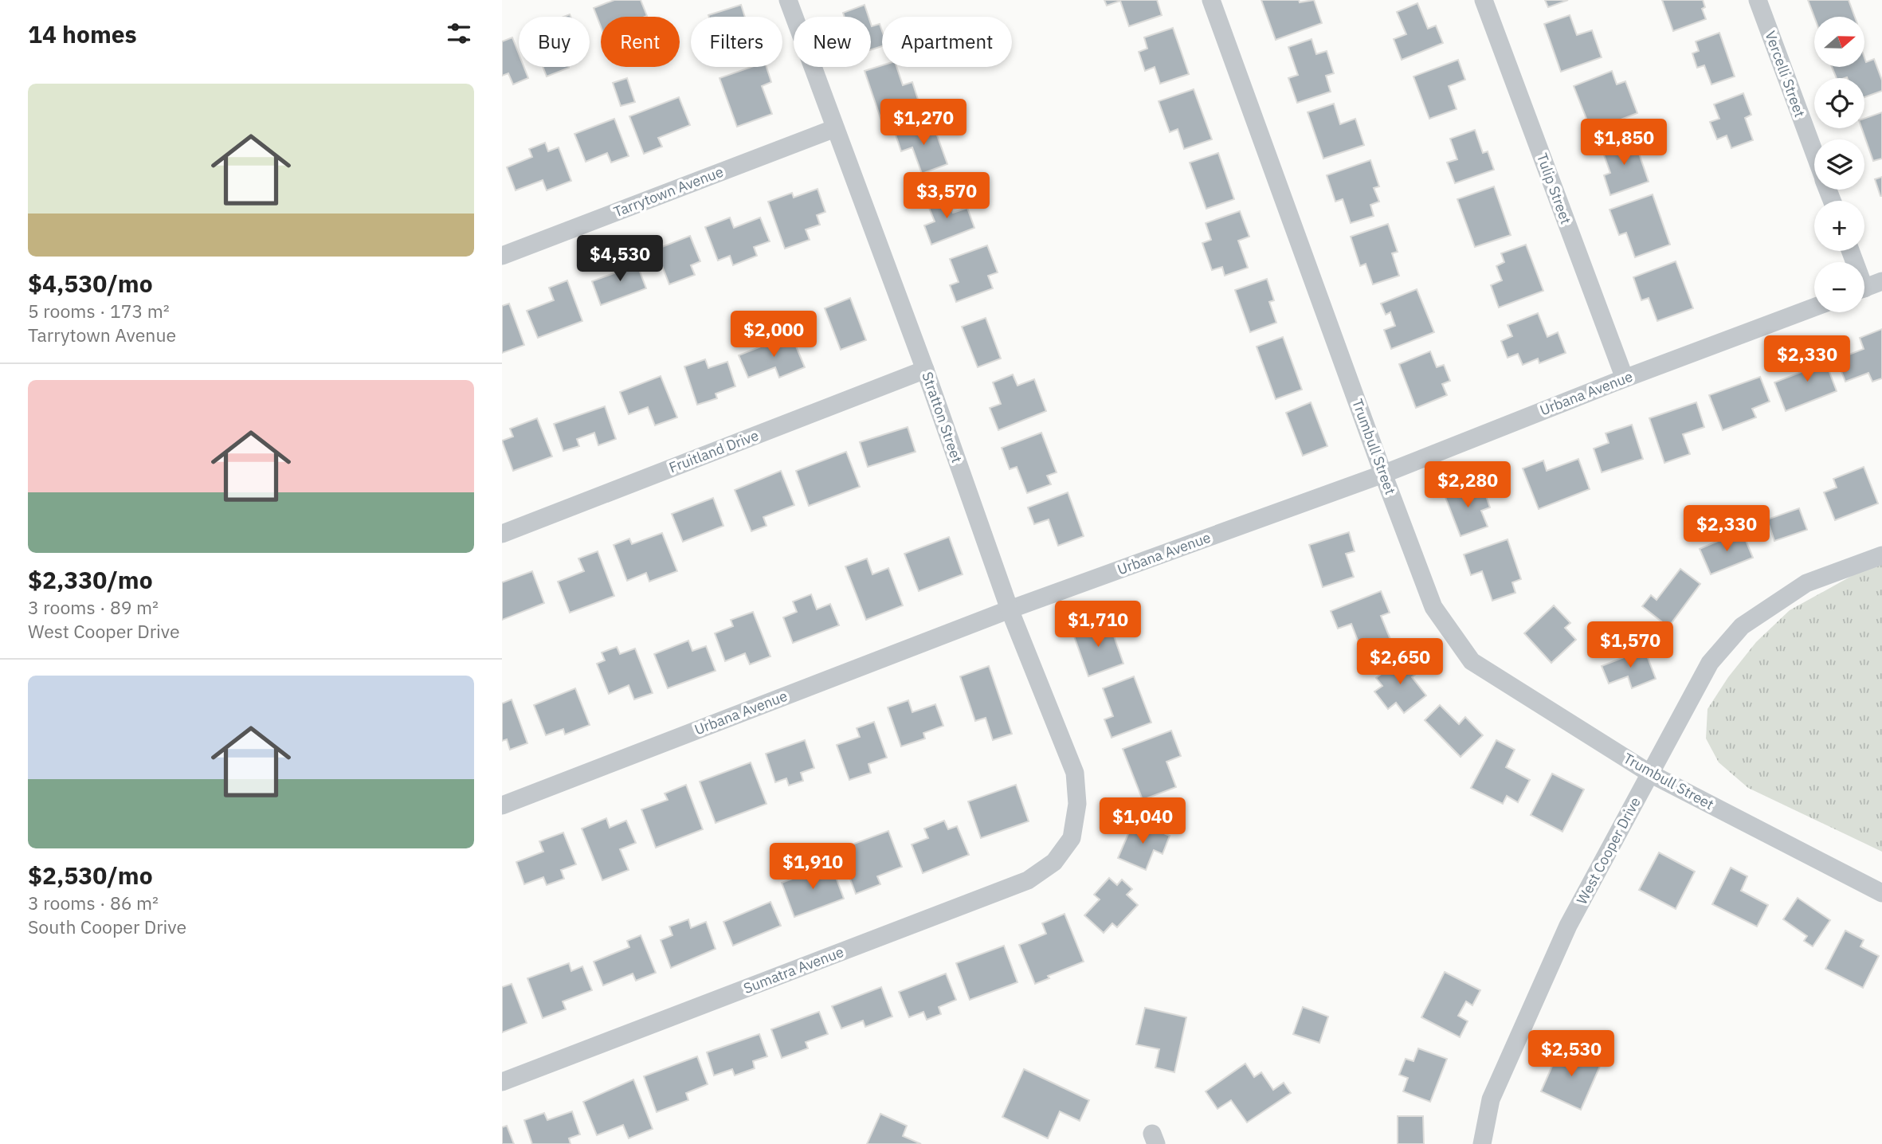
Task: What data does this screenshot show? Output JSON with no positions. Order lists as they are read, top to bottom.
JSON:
{
  "streets": {
    "street": [
      "Vercelli Street",
      "Tulip Street",
      "Tarrytown Avenue",
      "Urbana Avenue",
      "Stratton Street",
      "Trumbull Street",
      "Fruitland Drive",
      "West Cooper Drive",
      "Sumatra Avenue"
    ]
  },
  "crossings": [
    ["Tulip Street", "Urbana Avenue"],
    ["Tarrytown Avenue", "Stratton Street"],
    ["Urbana Avenue", "Stratton Street"],
    ["Urbana Avenue", "Trumbull Street"],
    ["Stratton Street", "Fruitland Drive"],
    ["Stratton Street", "Sumatra Avenue"],
    ["Trumbull Street", "West Cooper Drive"]
  ],
  "north": "right",
  "page": {
    "heading": "14 homes",
    "map_buttons": ["+", "−"],
    "chip": [
      "Buy",
      "Rent",
      "Filters",
      "New",
      "Apartment"
    ],
    "list": [
      {
        "name": "$4,530/mo",
        "note": "5 rooms · 173 m² · Tarrytown Avenue"
      },
      {
        "name": "$2,330/mo",
        "note": "3 rooms · 89 m² · West Cooper Drive"
      },
      {
        "name": "$2,530/mo",
        "note": "3 rooms · 86 m² · South Cooper Drive"
      }
    ],
    "price": [
      "$1,270",
      "$1,850",
      "$3,570",
      "$4,530",
      "$2,000",
      "$2,330",
      "$2,280",
      "$2,330",
      "$1,710",
      "$1,570",
      "$2,650",
      "$1,040",
      "$1,910",
      "$2,530"
    ]
  }
}
